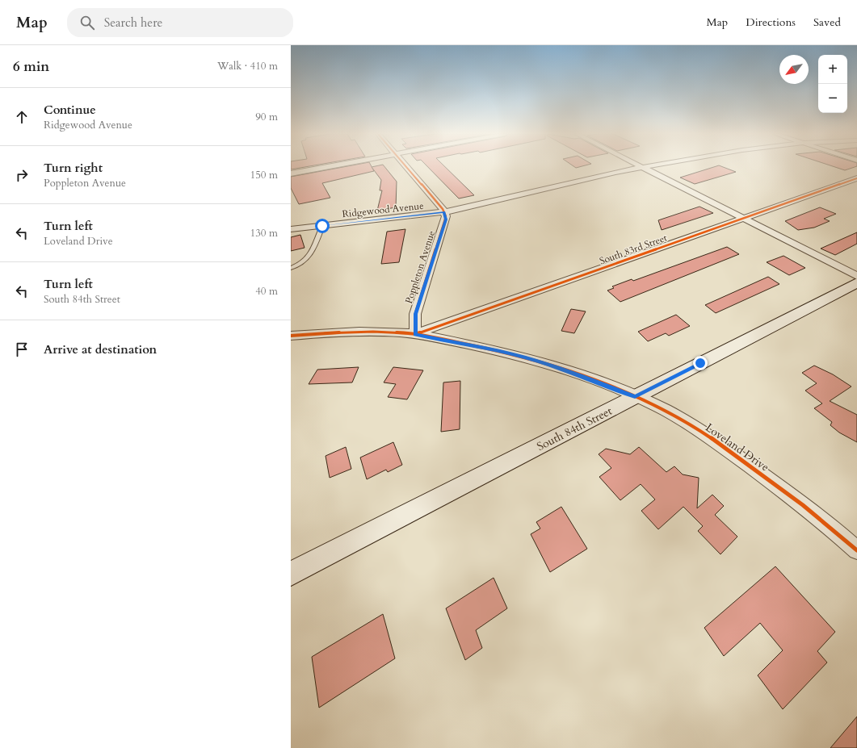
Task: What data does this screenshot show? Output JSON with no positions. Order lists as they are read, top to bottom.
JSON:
{
  "streets": {
    "main road": ["South 84th Street"],
    "street": [
      "Ridgewood Avenue",
      "South 83rd Street",
      "Poppleton Avenue",
      "Loveland Drive"
    ]
  },
  "crossings": [
    ["Ridgewood Avenue", "Poppleton Avenue"],
    ["South 83rd Street", "Poppleton Avenue"],
    ["South 83rd Street", "Loveland Drive"],
    ["Poppleton Avenue", "Loveland Drive"],
    ["South 84th Street", "Loveland Drive"]
  ],
  "north": "bottom left",
  "page": {
    "header": "Map",
    "search": "Search here",
    "nav": ["Map", "Directions", "Saved"],
    "heading": ["6 min", "Walk · 410 m"],
    "map_buttons": ["+", "−"],
    "list": [
      ["Continue", "Ridgewood Avenue", "90 m"],
      ["Turn right", "Poppleton Avenue", "150 m"],
      ["Turn left", "Loveland Drive", "130 m"],
      ["Turn left", "South 84th Street", "40 m"],
      "Arrive at destination"
    ]
  }
}
